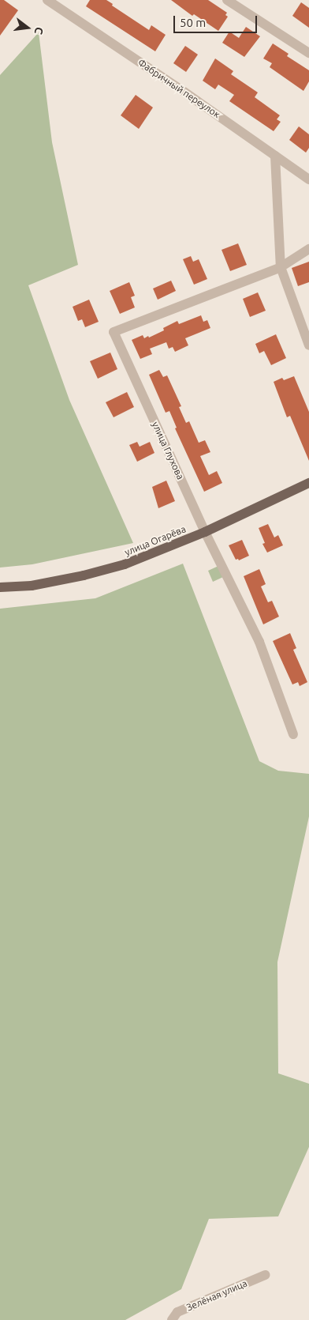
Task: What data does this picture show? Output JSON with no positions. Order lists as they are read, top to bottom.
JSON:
{
  "streets": {
    "main road": ["улица Огарёва"],
    "street": ["Фабричный переулок", "улица Глухова", "Зелёная улица"]
  },
  "crossings": [
    ["улица Глухова", "улица Огарёва"]
  ],
  "scale_bar": "50 m",
  "north": "right"
}
